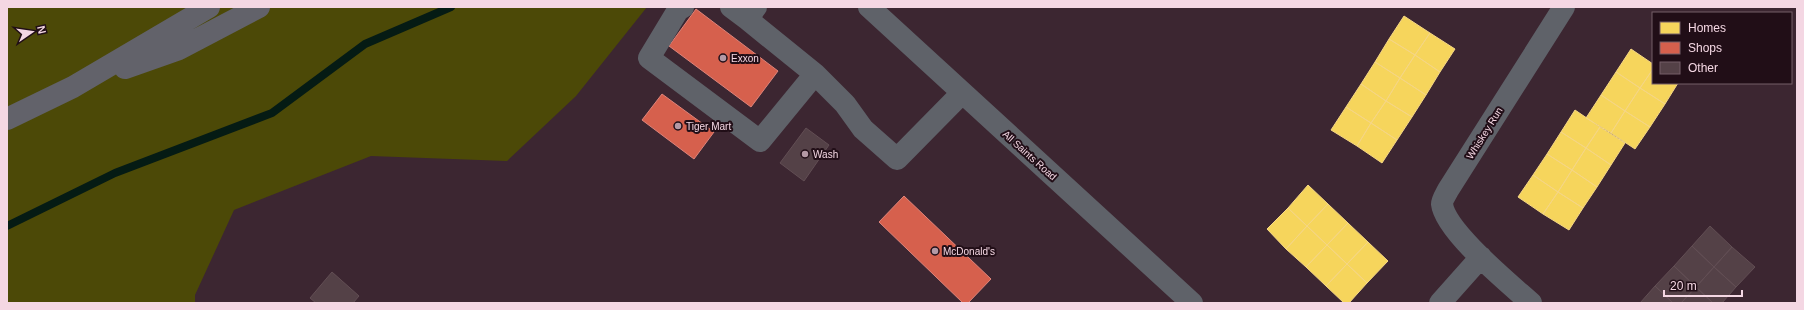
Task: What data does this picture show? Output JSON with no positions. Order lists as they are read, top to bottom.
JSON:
{
  "streets": {
    "street": ["Whiskey Run", "All Saints Road"]
  },
  "places": [
    "Exxon",
    "Tiger Mart",
    "Wash",
    "McDonald's"
  ],
  "legend": ["Homes", "Shops", "Other"],
  "scale_bar": "20 m",
  "north": "right"
}
